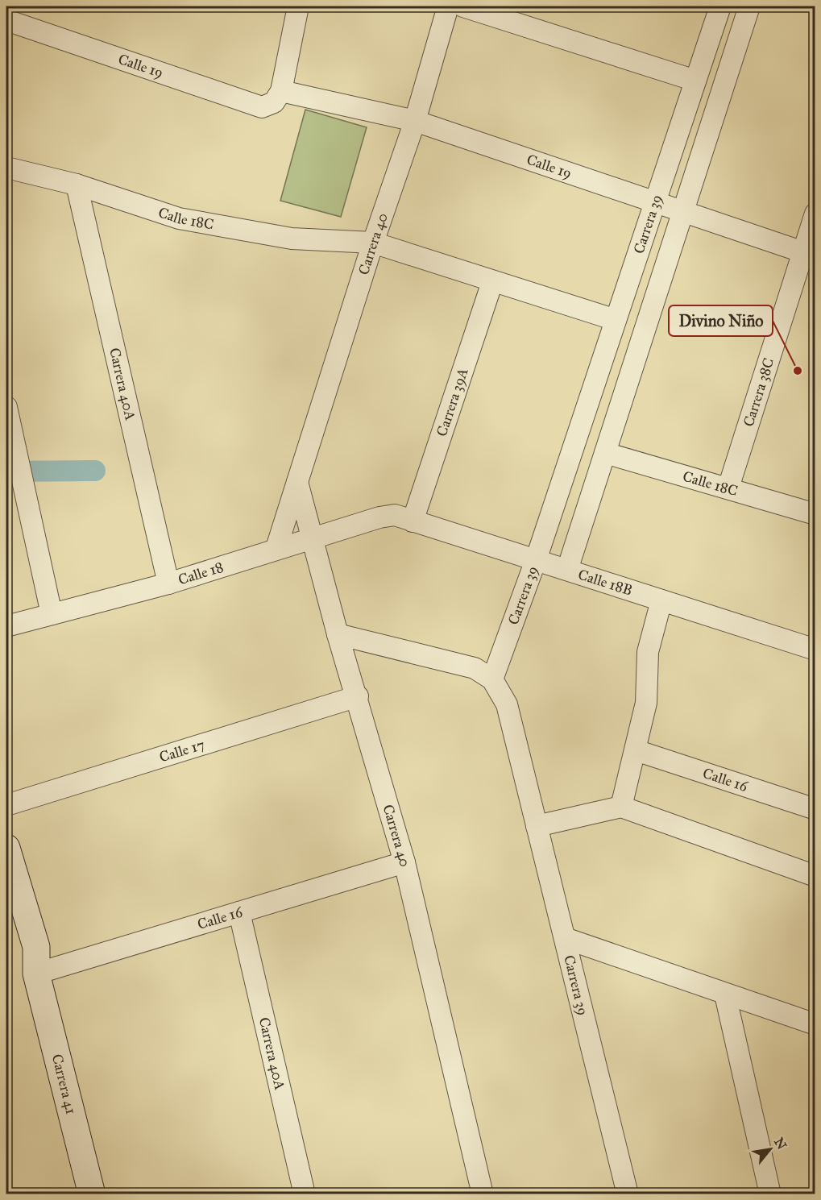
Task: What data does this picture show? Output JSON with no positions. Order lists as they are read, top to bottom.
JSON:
{
  "streets": {
    "street": [
      "Calle 19",
      "Calle 18C",
      "Carrera 39",
      "Carrera 40",
      "Carrera 40A",
      "Carrera 38C",
      "Carrera 39A",
      "Calle 18",
      "Calle 18B",
      "Calle 17",
      "Calle 16",
      "Carrera 41"
    ]
  },
  "crossings": [
    ["Calle 19", "Carrera 39"],
    ["Calle 19", "Carrera 40"],
    ["Calle 19", "Carrera 38C"],
    ["Calle 18C", "Carrera 39"],
    ["Calle 18C", "Carrera 40"],
    ["Calle 18C", "Carrera 40A"],
    ["Calle 18C", "Carrera 38C"],
    ["Calle 18C", "Carrera 39A"],
    ["Carrera 39", "Calle 18B"],
    ["Carrera 40", "Calle 18"],
    ["Carrera 40", "Calle 17"],
    ["Carrera 40", "Calle 16"],
    ["Carrera 40A", "Calle 18"],
    ["Carrera 40A", "Calle 16"],
    ["Carrera 39A", "Calle 18"],
    ["Carrera 39A", "Calle 18B"],
    ["Calle 18", "Calle 18B"],
    ["Calle 16", "Carrera 41"]
  ],
  "places": ["Divino Niño"],
  "north": "top right"
}
